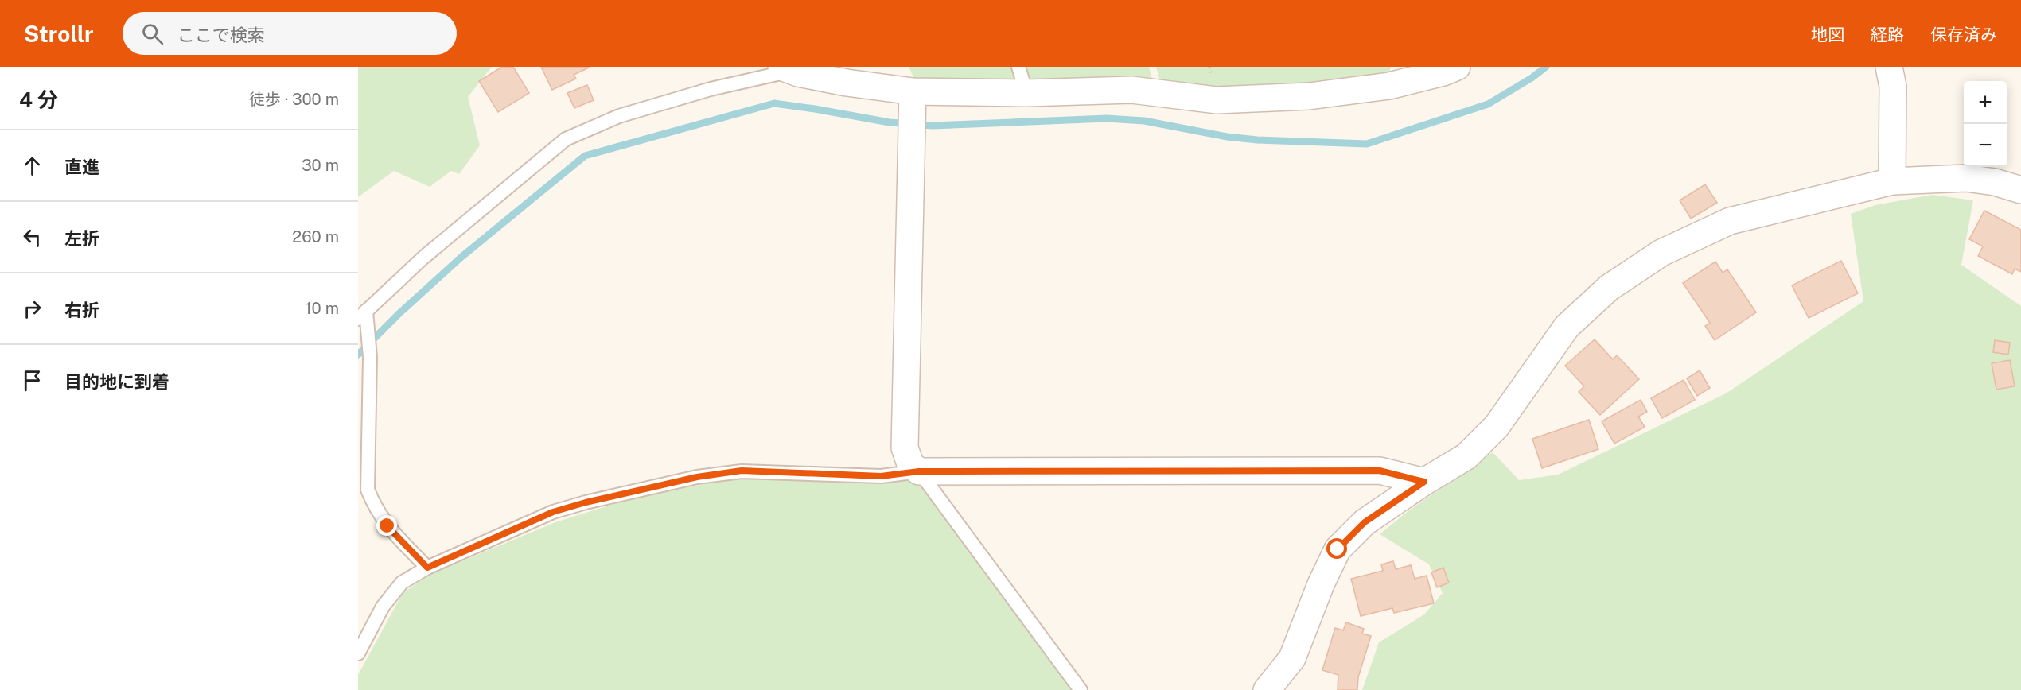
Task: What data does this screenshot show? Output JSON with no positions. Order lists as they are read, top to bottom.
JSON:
{
  "page": {
    "header": "Strollr",
    "search": "ここで検索",
    "nav": ["地図", "経路", "保存済み"],
    "heading": ["4 分", "徒歩 · 300 m"],
    "map_buttons": ["+", "−"],
    "list": [
      ["直進", "30 m"],
      ["左折", "260 m"],
      ["右折", "10 m"],
      "目的地に到着"
    ]
  }
}
